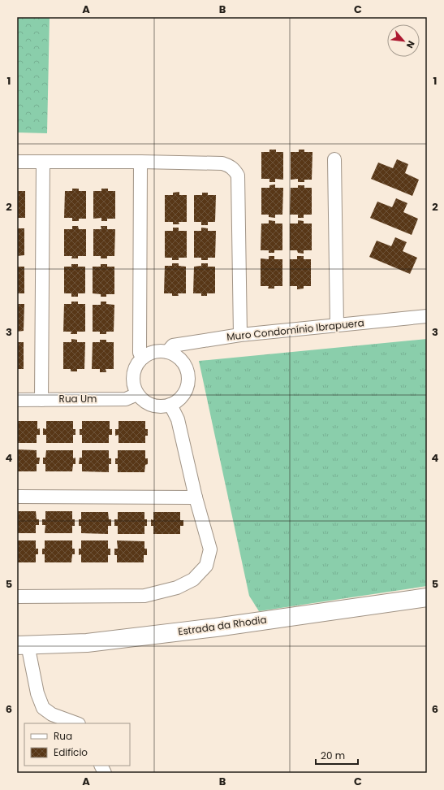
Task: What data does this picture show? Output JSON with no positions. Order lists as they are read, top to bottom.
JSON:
{
  "streets": {
    "main road": ["Estrada da Rhodia"],
    "street": ["Muro Condomínio Ibrapuera", "Rua Um"]
  },
  "crossings": [
    ["Muro Condomínio Ibrapuera", "Rua Um"]
  ],
  "legend": ["Rua", "Edifício"],
  "scale_bar": "20 m",
  "north": "bottom right",
  "grid": {
    "columns": ["A", "B", "C"],
    "rows": [
      "1",
      "2",
      "3",
      "4",
      "5",
      "6"
    ]
  }
}
